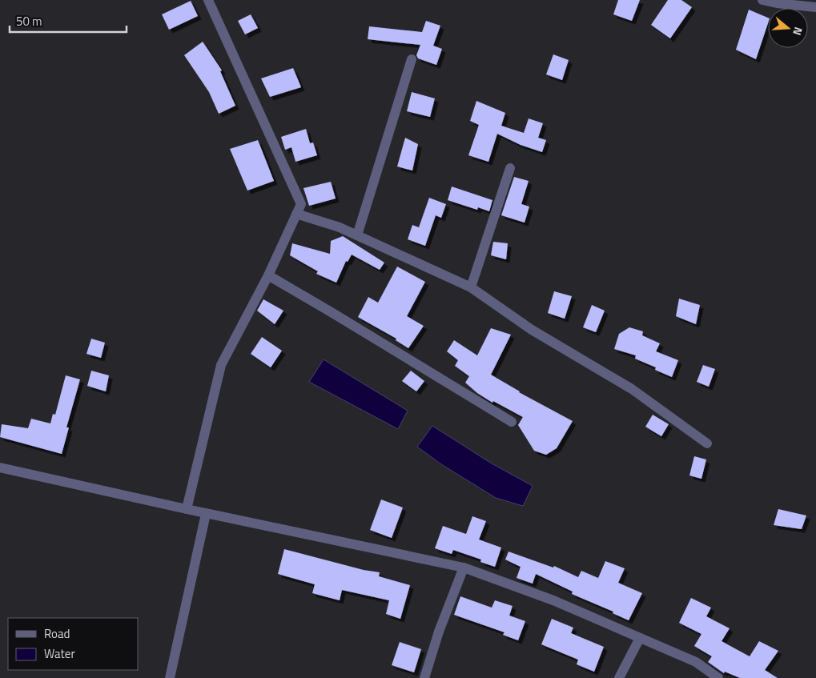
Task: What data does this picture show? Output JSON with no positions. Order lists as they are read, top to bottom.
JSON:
{
  "legend": ["Road", "Water"],
  "scale_bar": "50 m",
  "north": "right"
}
